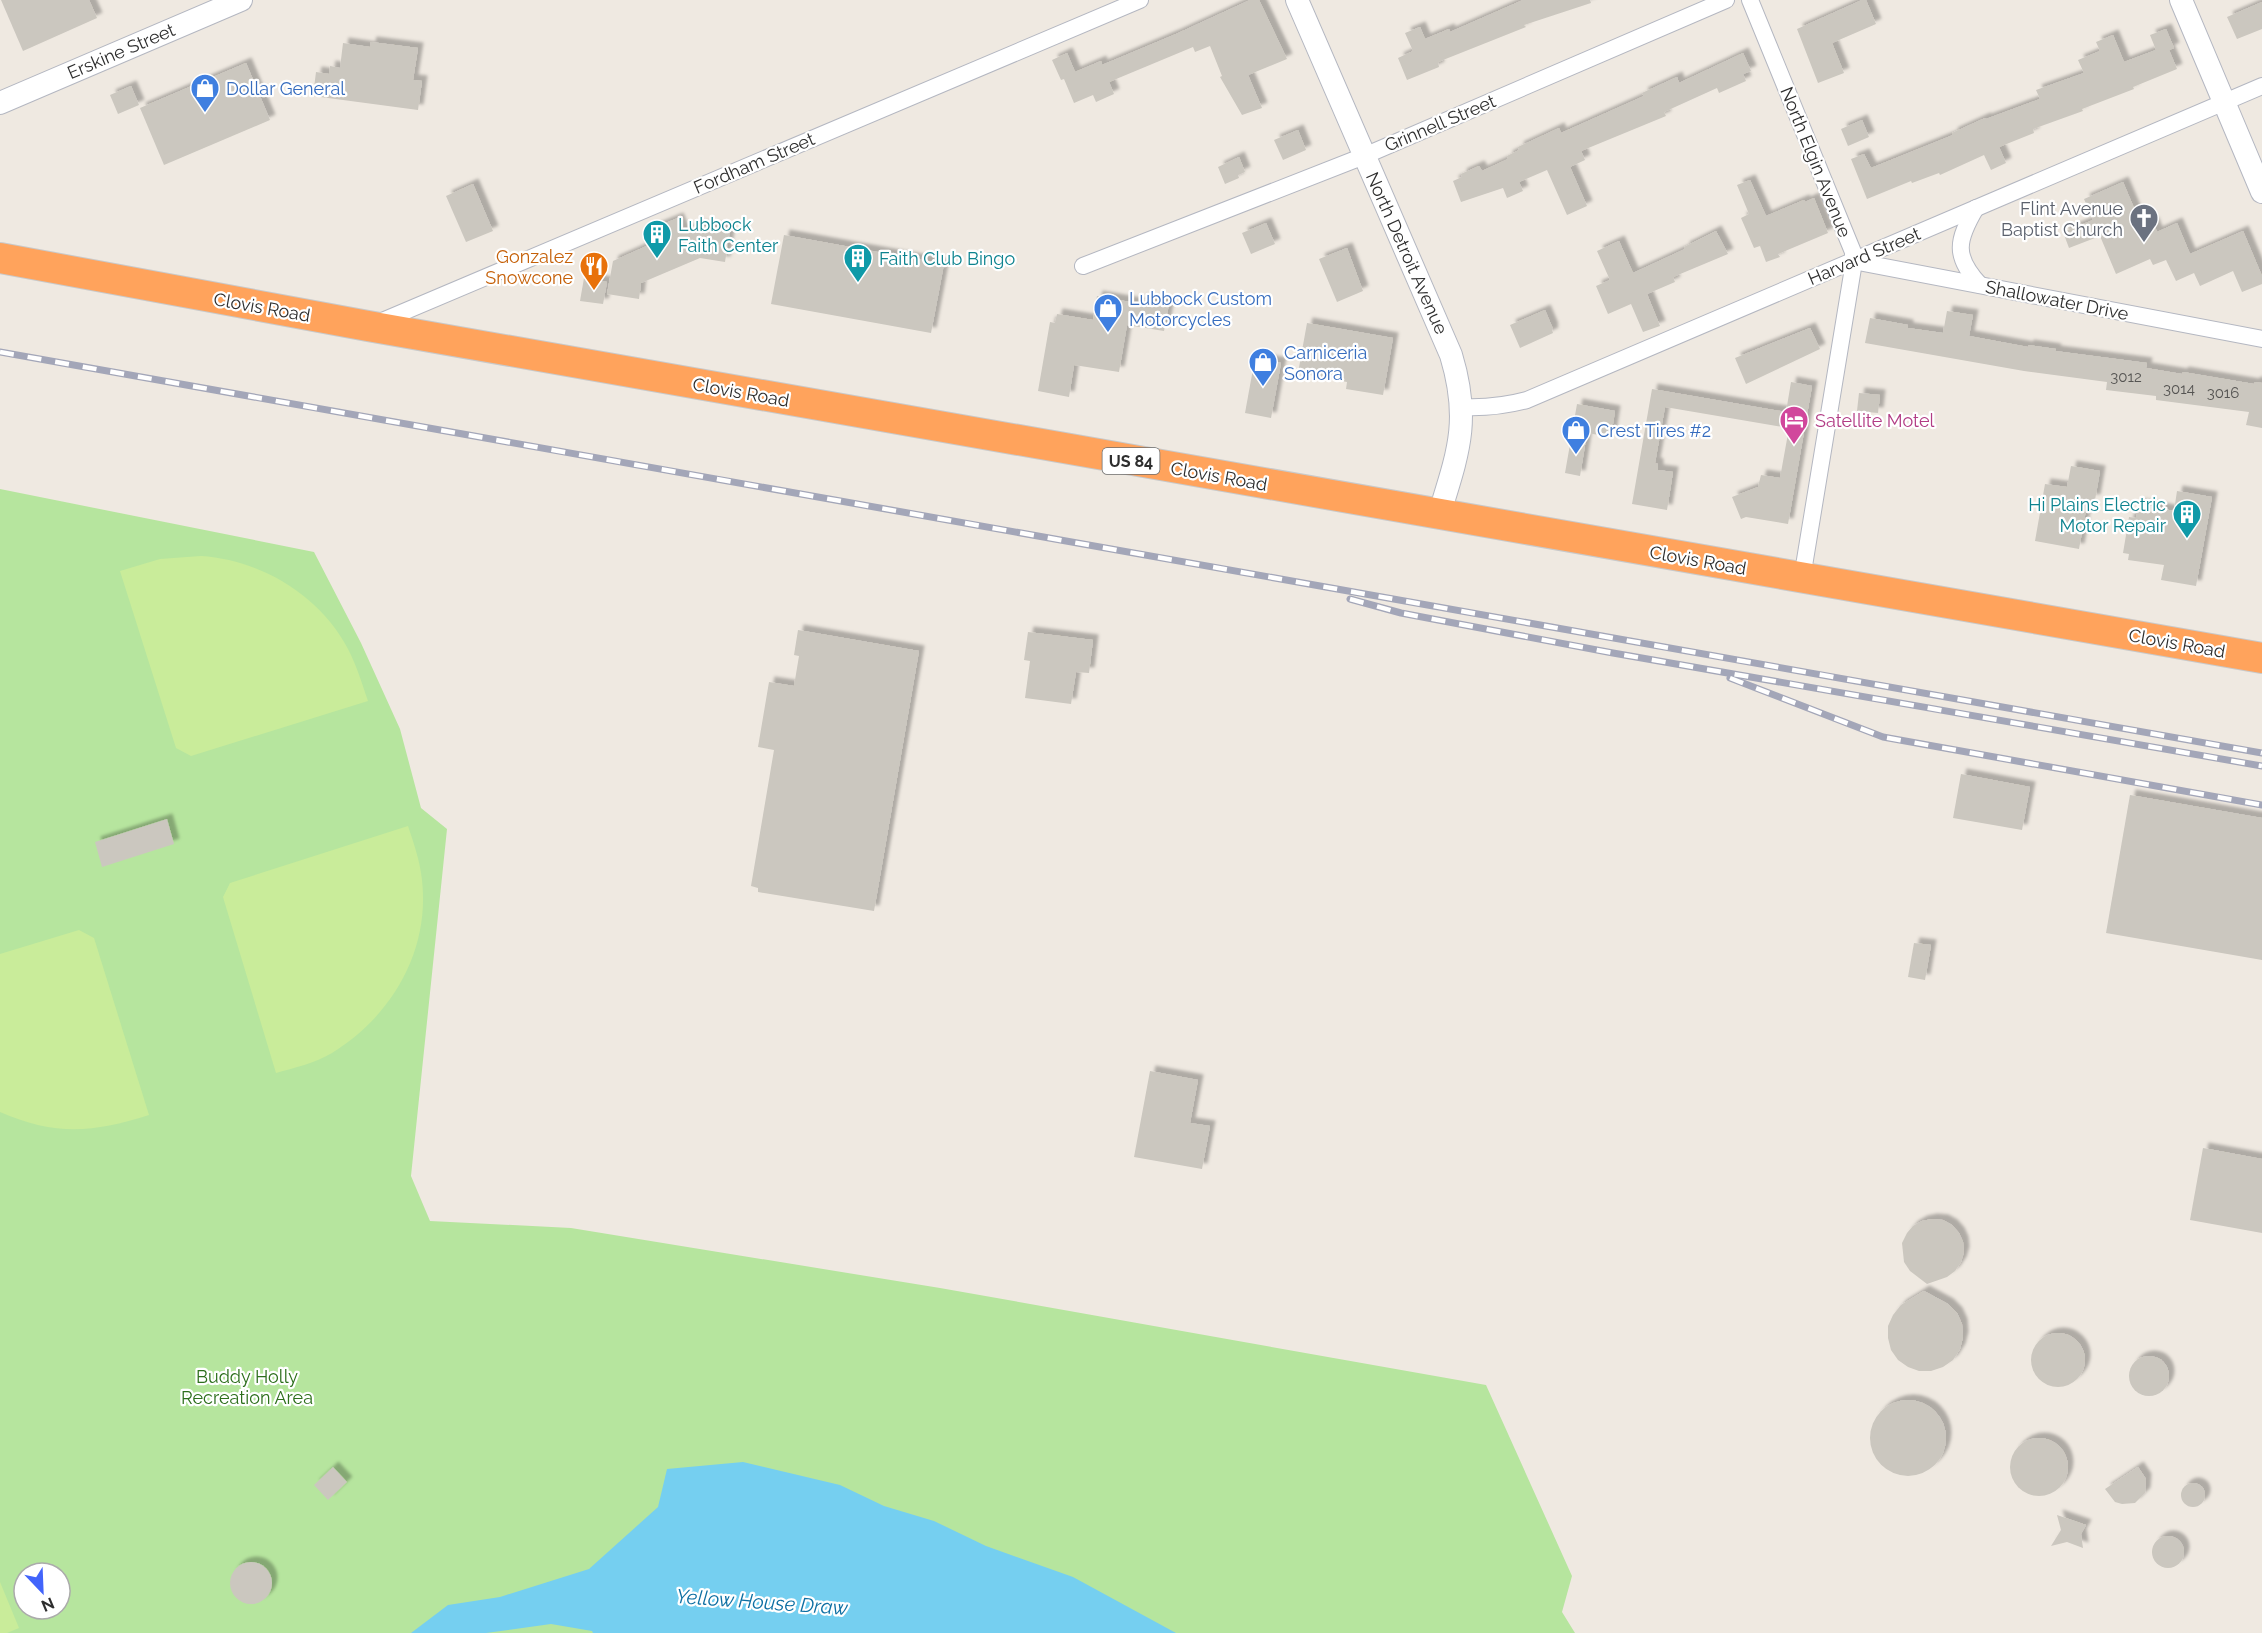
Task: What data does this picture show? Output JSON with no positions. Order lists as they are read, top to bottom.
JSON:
{
  "streets": {
    "highway": ["Clovis Road", "US 84"],
    "street": [
      "Erskine Street",
      "Grinnell Street",
      "North Elgin Avenue",
      "Fordham Street",
      "North Detroit Avenue",
      "Harvard Street",
      "Shallowater Drive"
    ]
  },
  "crossings": [
    ["Grinnell Street", "North Detroit Avenue"],
    ["North Elgin Avenue", "Harvard Street"],
    ["North Elgin Avenue", "Shallowater Drive"],
    ["North Elgin Avenue", "Clovis Road"],
    ["Fordham Street", "Clovis Road"],
    ["North Detroit Avenue", "Harvard Street"],
    ["North Detroit Avenue", "Clovis Road"],
    ["Harvard Street", "Shallowater Drive"]
  ],
  "water": ["Yellow House Draw"],
  "parks": ["Buddy Holly Recreation Area"],
  "places": {
    "shop": [
      "Dollar General",
      "Lubbock Custom Motorcycles",
      "Carniceria Sonora",
      "Crest Tires #2"
    ],
    "church": ["Flint Avenue Baptist Church"],
    "building": ["Lubbock Faith Center", "Faith Club Bingo", "Hi Plains Electric Motor Repair"],
    "restaurant": ["Gonzalez Snowcone"],
    "hotel": ["Satellite Motel"]
  },
  "house_numbers": ["3012", "3014", "3016"],
  "north": "bottom right"
}
